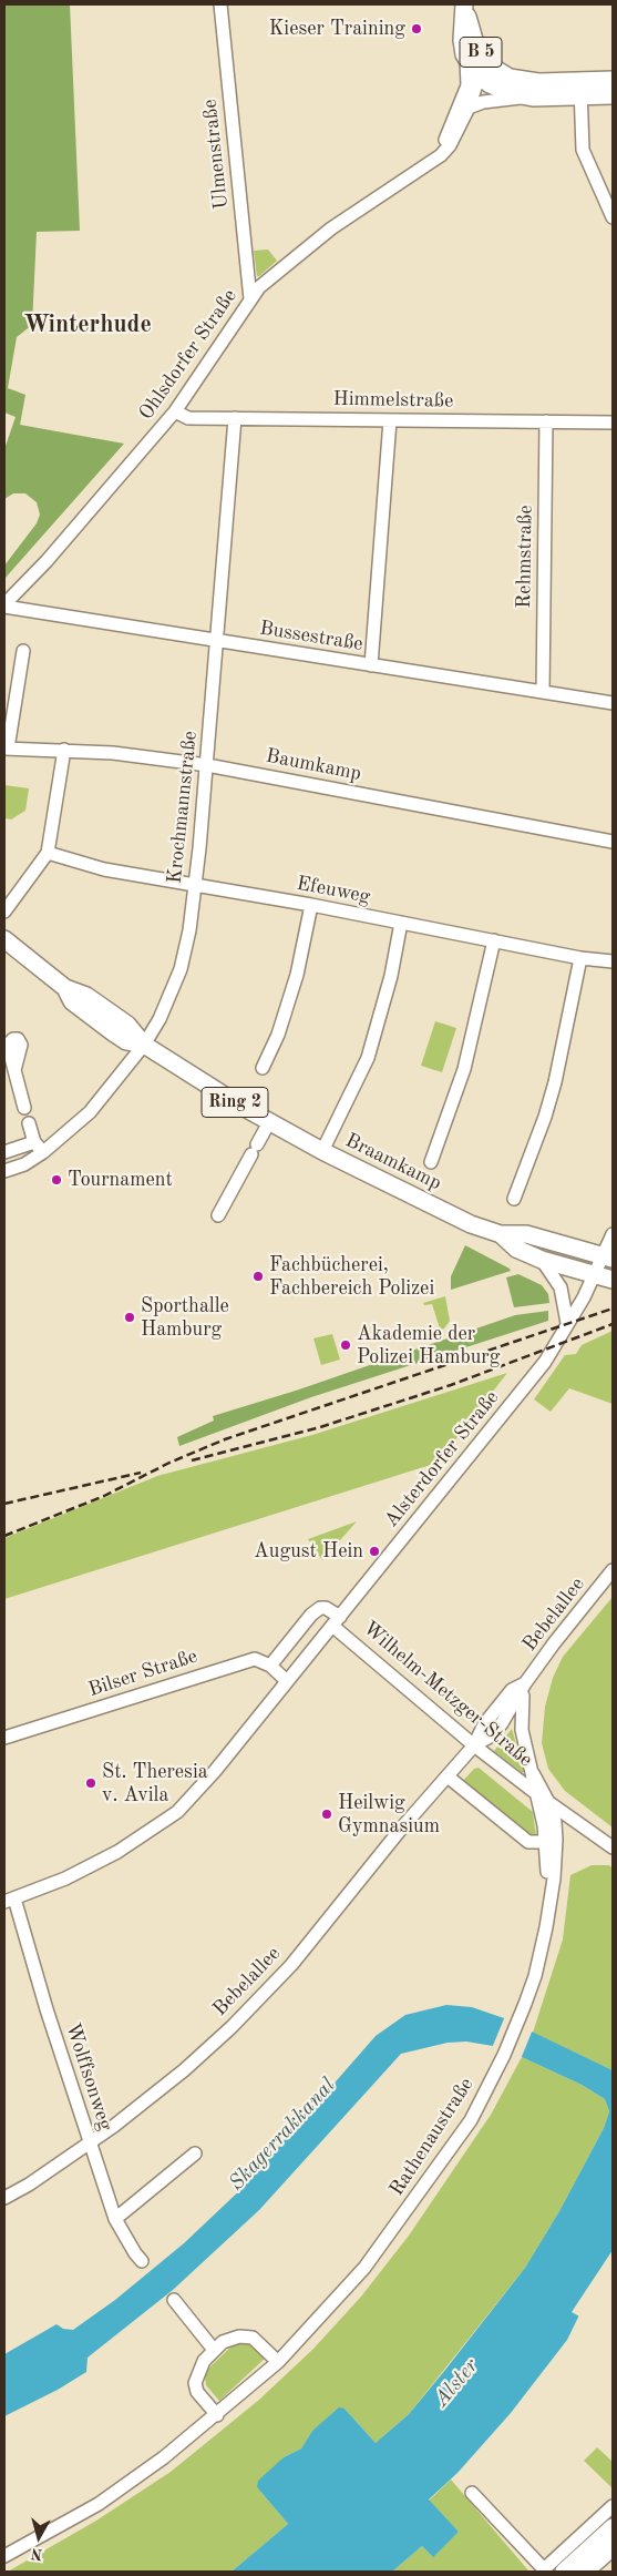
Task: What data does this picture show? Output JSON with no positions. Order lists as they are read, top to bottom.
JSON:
{
  "streets": {
    "main road": ["B 5", "Ring 2", "Braamkamp"],
    "street": [
      "Ulmenstraße",
      "Ohlsdorfer Straße",
      "Himmelstraße",
      "Rehmstraße",
      "Bussestraße",
      "Baumkamp",
      "Krochmannstraße",
      "Efeuweg",
      "Alsterdorfer Straße",
      "Bebelallee",
      "Bilser Straße",
      "Wilhelm-Metzger-Straße",
      "Wolffsonweg",
      "Rathenaustraße"
    ]
  },
  "crossings": [
    ["Ulmenstraße", "Ohlsdorfer Straße"],
    ["Ohlsdorfer Straße", "Himmelstraße"],
    ["Ohlsdorfer Straße", "Bussestraße"],
    ["Himmelstraße", "Rehmstraße"],
    ["Himmelstraße", "Krochmannstraße"],
    ["Rehmstraße", "Bussestraße"],
    ["Bussestraße", "Krochmannstraße"],
    ["Baumkamp", "Krochmannstraße"],
    ["Krochmannstraße", "Efeuweg"],
    ["Krochmannstraße", "Braamkamp"],
    ["Braamkamp", "Alsterdorfer Straße"],
    ["Alsterdorfer Straße", "Wilhelm-Metzger-Straße"],
    ["Alsterdorfer Straße", "Wolffsonweg"],
    ["Bebelallee", "Wilhelm-Metzger-Straße"],
    ["Bebelallee", "Wolffsonweg"],
    ["Wilhelm-Metzger-Straße", "Rathenaustraße"]
  ],
  "districts": ["Winterhude"],
  "water": ["Skagerrakkanal", "Alster"],
  "places": [
    "Kieser Training",
    "Tournament",
    "Fachbücherei, Fachbereich Polizei",
    "Sporthalle Hamburg",
    "Akademie der Polizei Hamburg",
    "August Hein",
    "St. Theresia v. Avila",
    "Heilwig Gymnasium"
  ],
  "north": "bottom"
}
